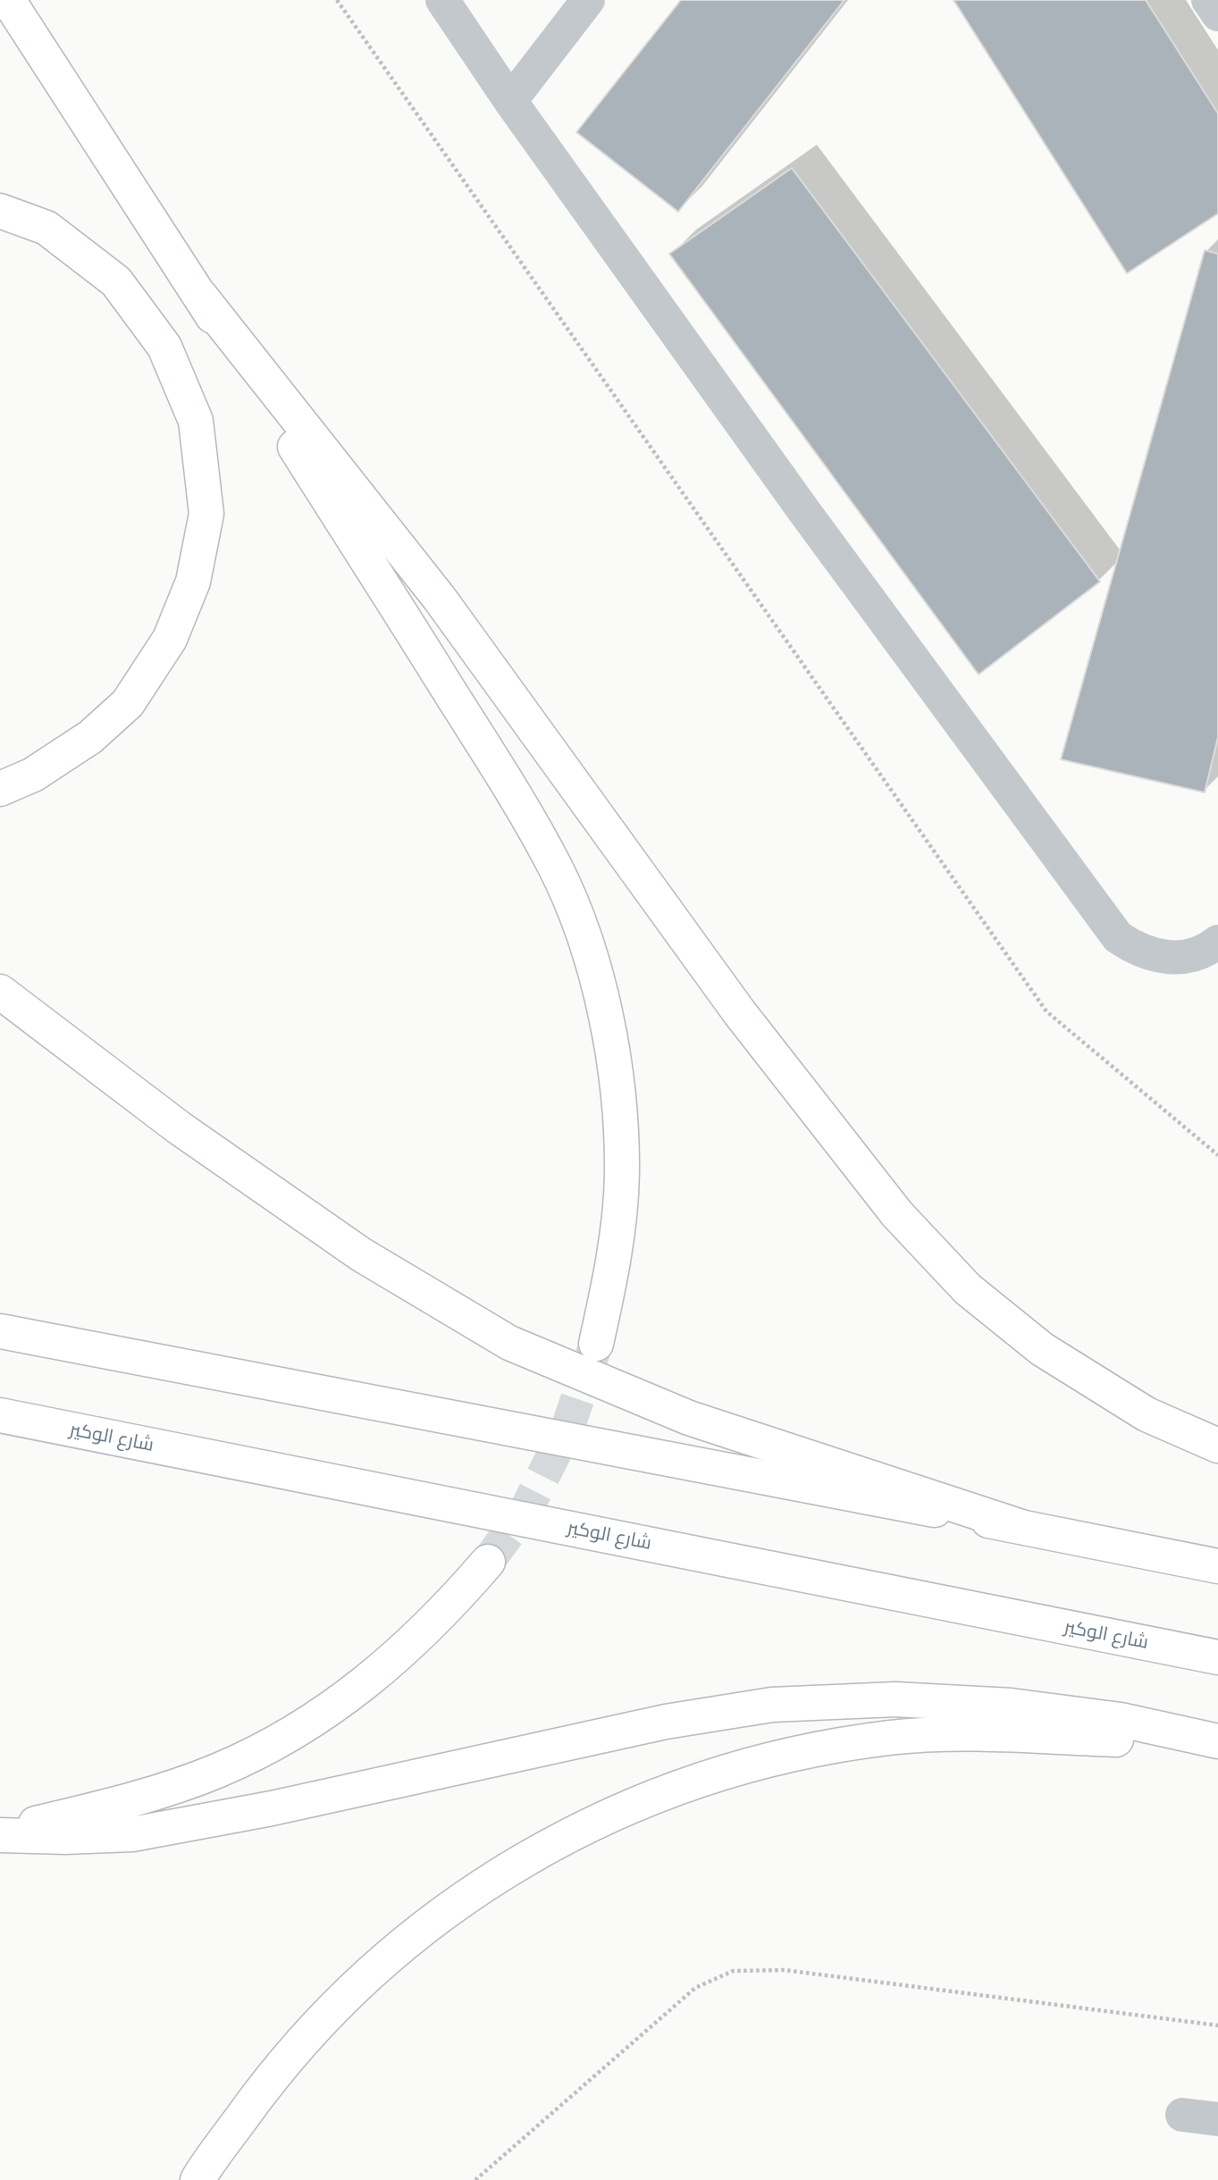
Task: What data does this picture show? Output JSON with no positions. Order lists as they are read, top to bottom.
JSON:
{
  "streets": {
    "main road": ["شارع الوكير"]
  }
}
